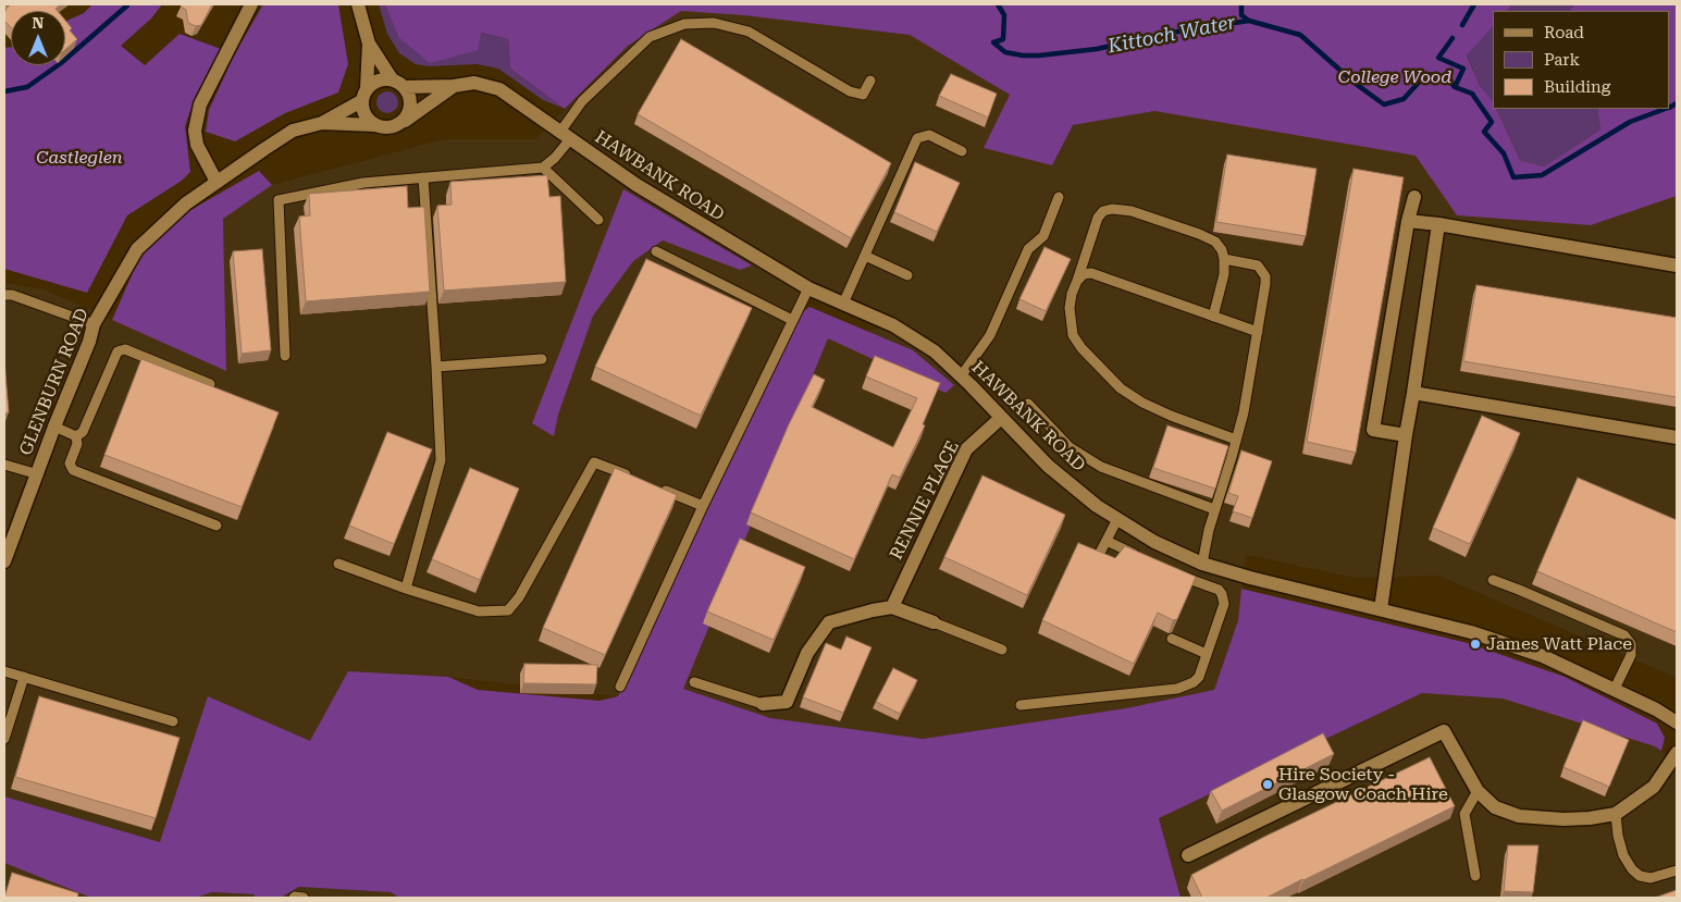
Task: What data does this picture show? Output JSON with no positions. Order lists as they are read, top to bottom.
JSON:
{
  "streets": {
    "street": ["HAWBANK ROAD", "GLENBURN ROAD", "RENNIE PLACE"]
  },
  "crossings": [
    ["HAWBANK ROAD", "GLENBURN ROAD"],
    ["HAWBANK ROAD", "RENNIE PLACE"]
  ],
  "water": ["Kittoch Water"],
  "parks": ["College Wood", "Castleglen"],
  "places": ["James Watt Place", "Hire Society - Glasgow Coach Hire"],
  "legend": ["Road", "Park", "Building"],
  "north": "top"
}
